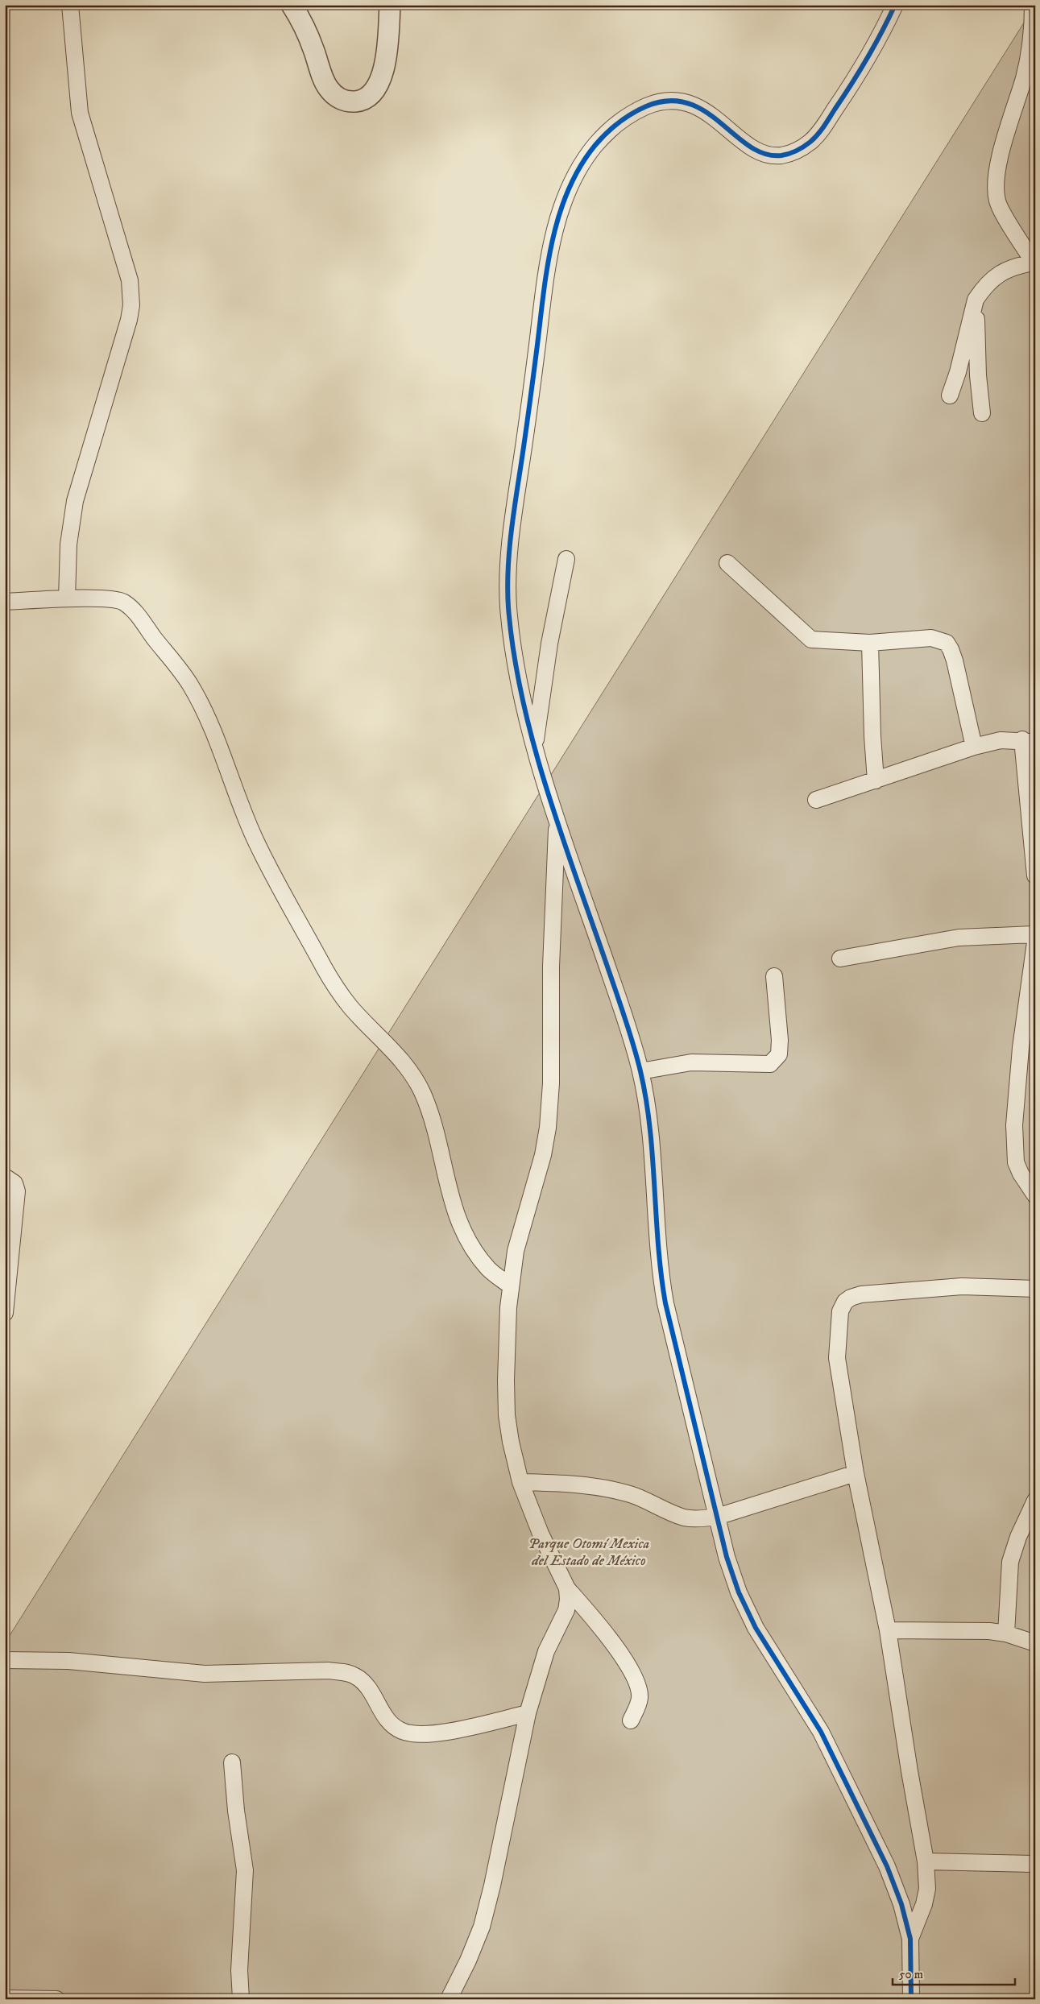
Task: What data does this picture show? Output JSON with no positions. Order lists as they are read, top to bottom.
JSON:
{
  "parks": ["Parque Otomí Mexica del Estado de México"],
  "scale_bar": "50 m"
}
